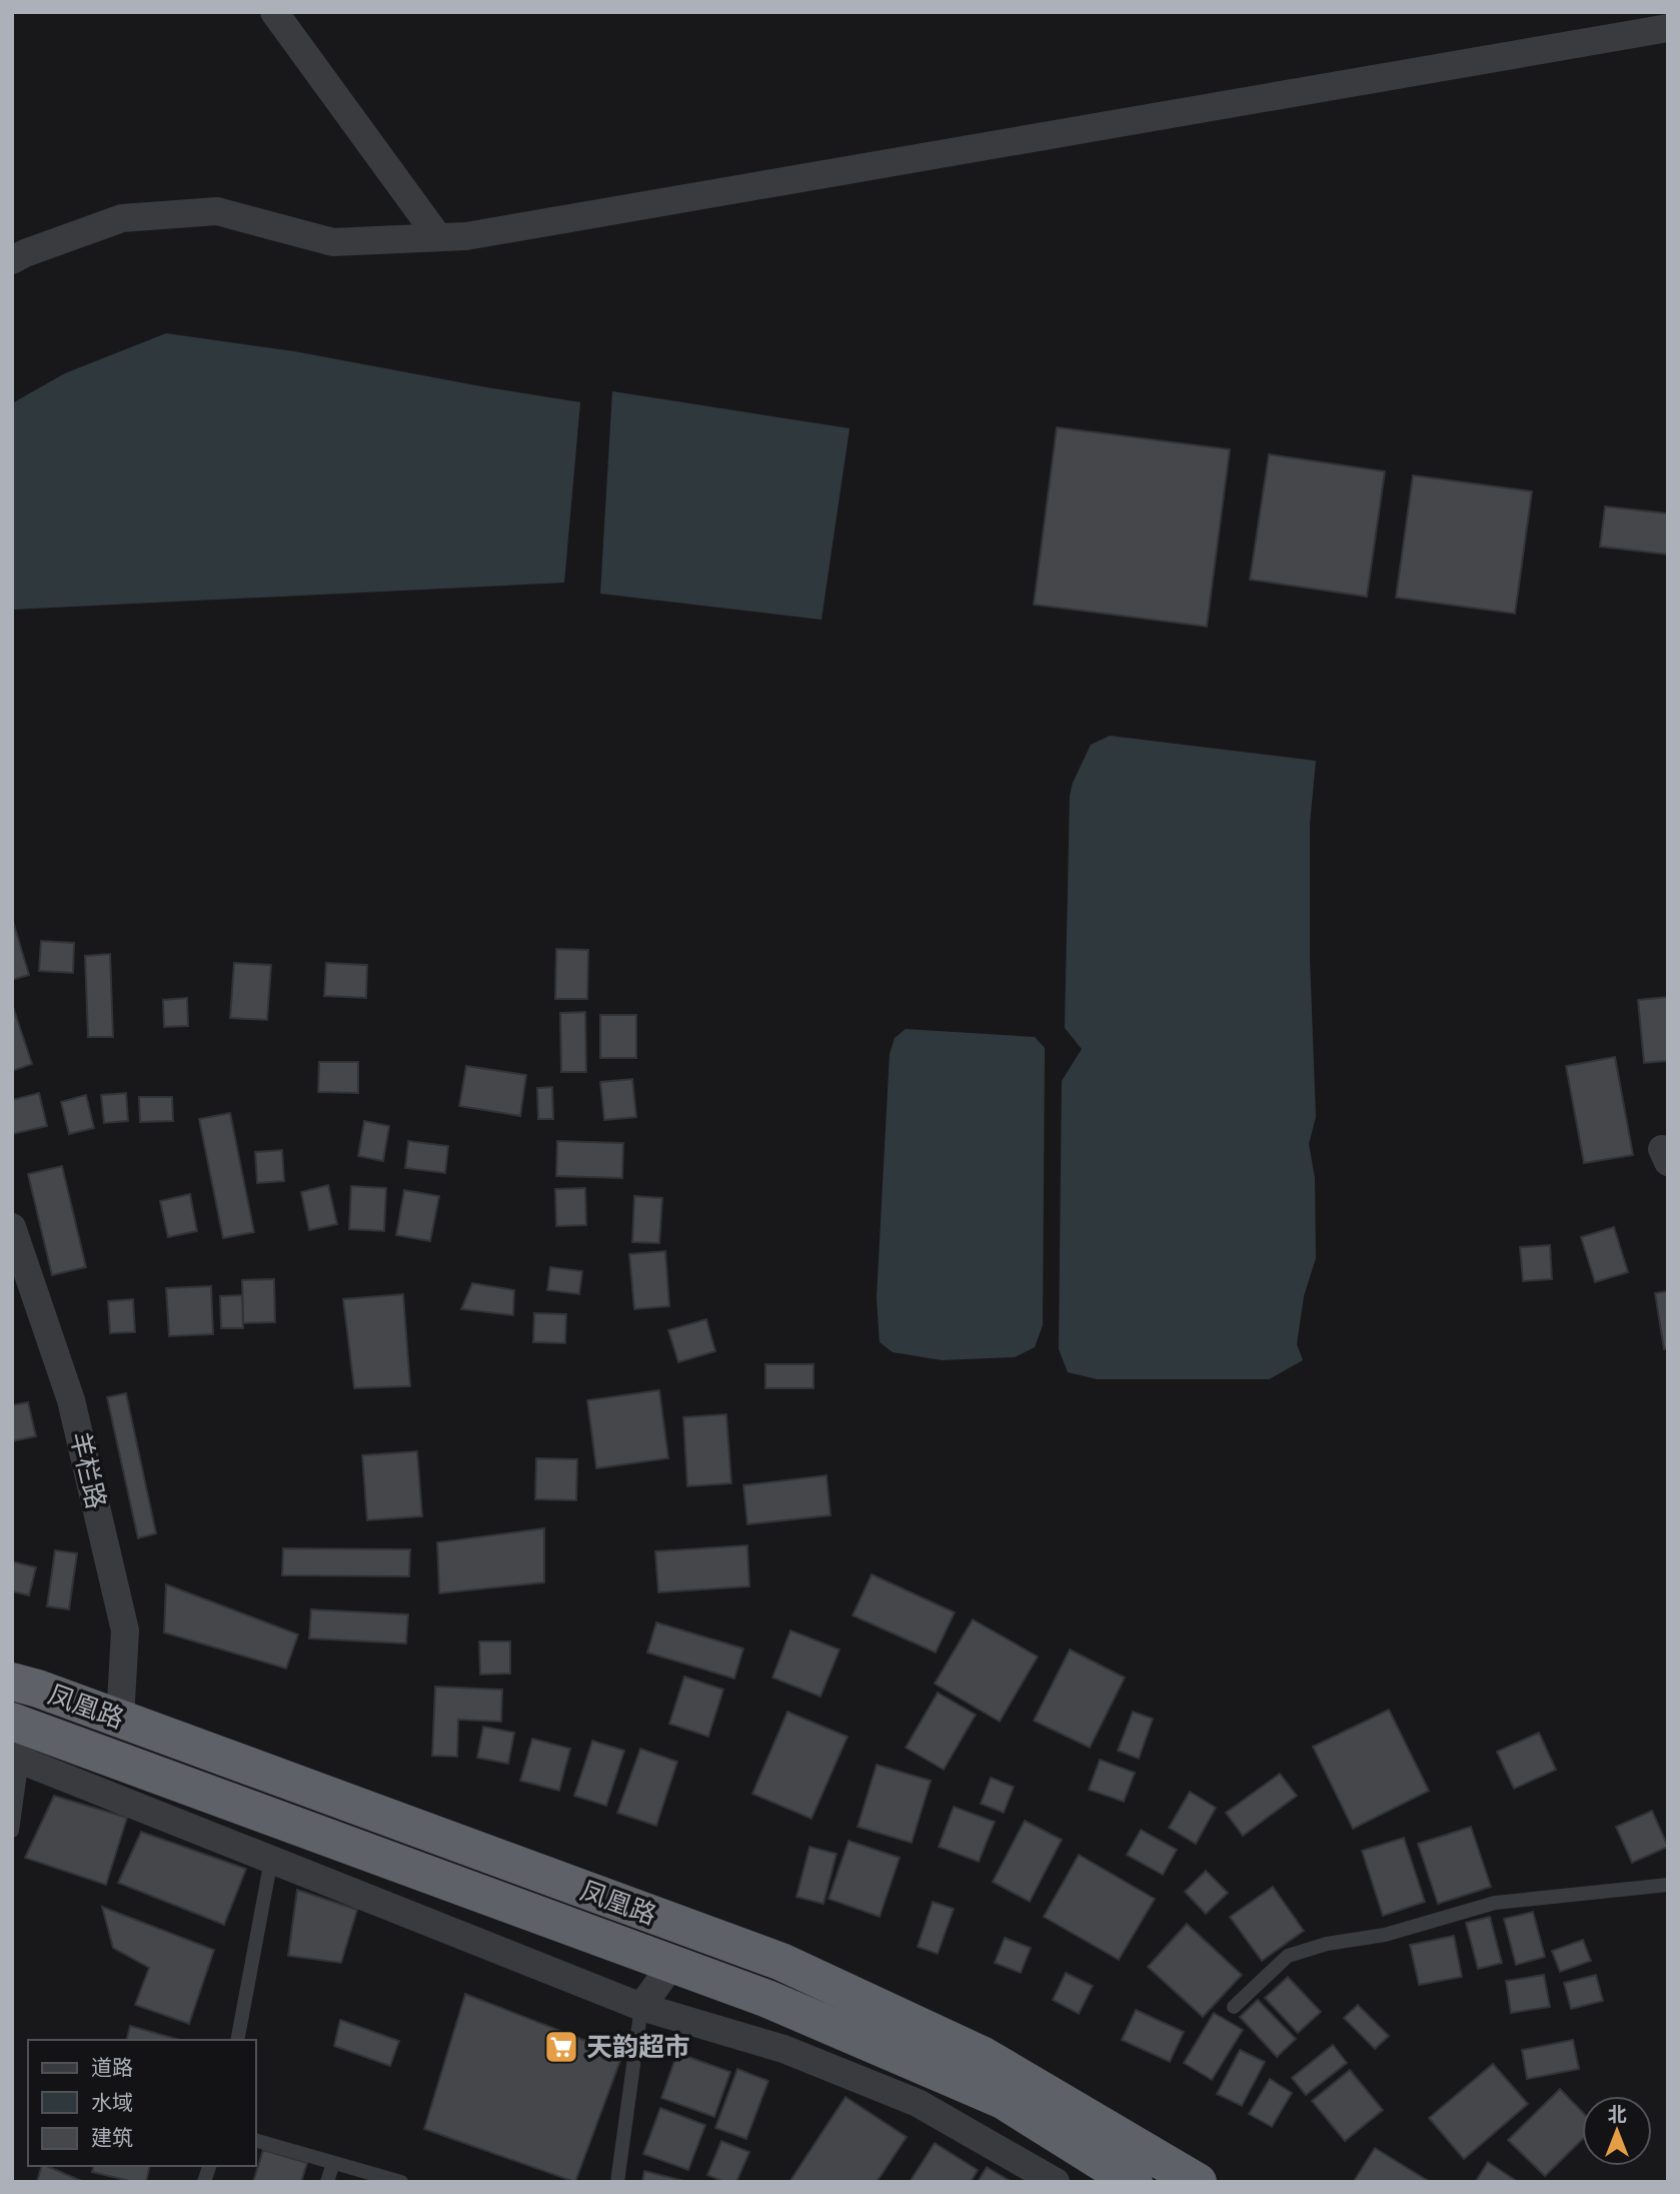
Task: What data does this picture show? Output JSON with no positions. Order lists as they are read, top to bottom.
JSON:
{
  "streets": {
    "highway": ["凤凰路"],
    "street": ["羊栏路"]
  },
  "crossings": [
    ["羊栏路", "凤凰路"]
  ],
  "places": {
    "supermarket": ["天韵超市"]
  },
  "legend": ["道路", "水域", "建筑"],
  "north": "top"
}
